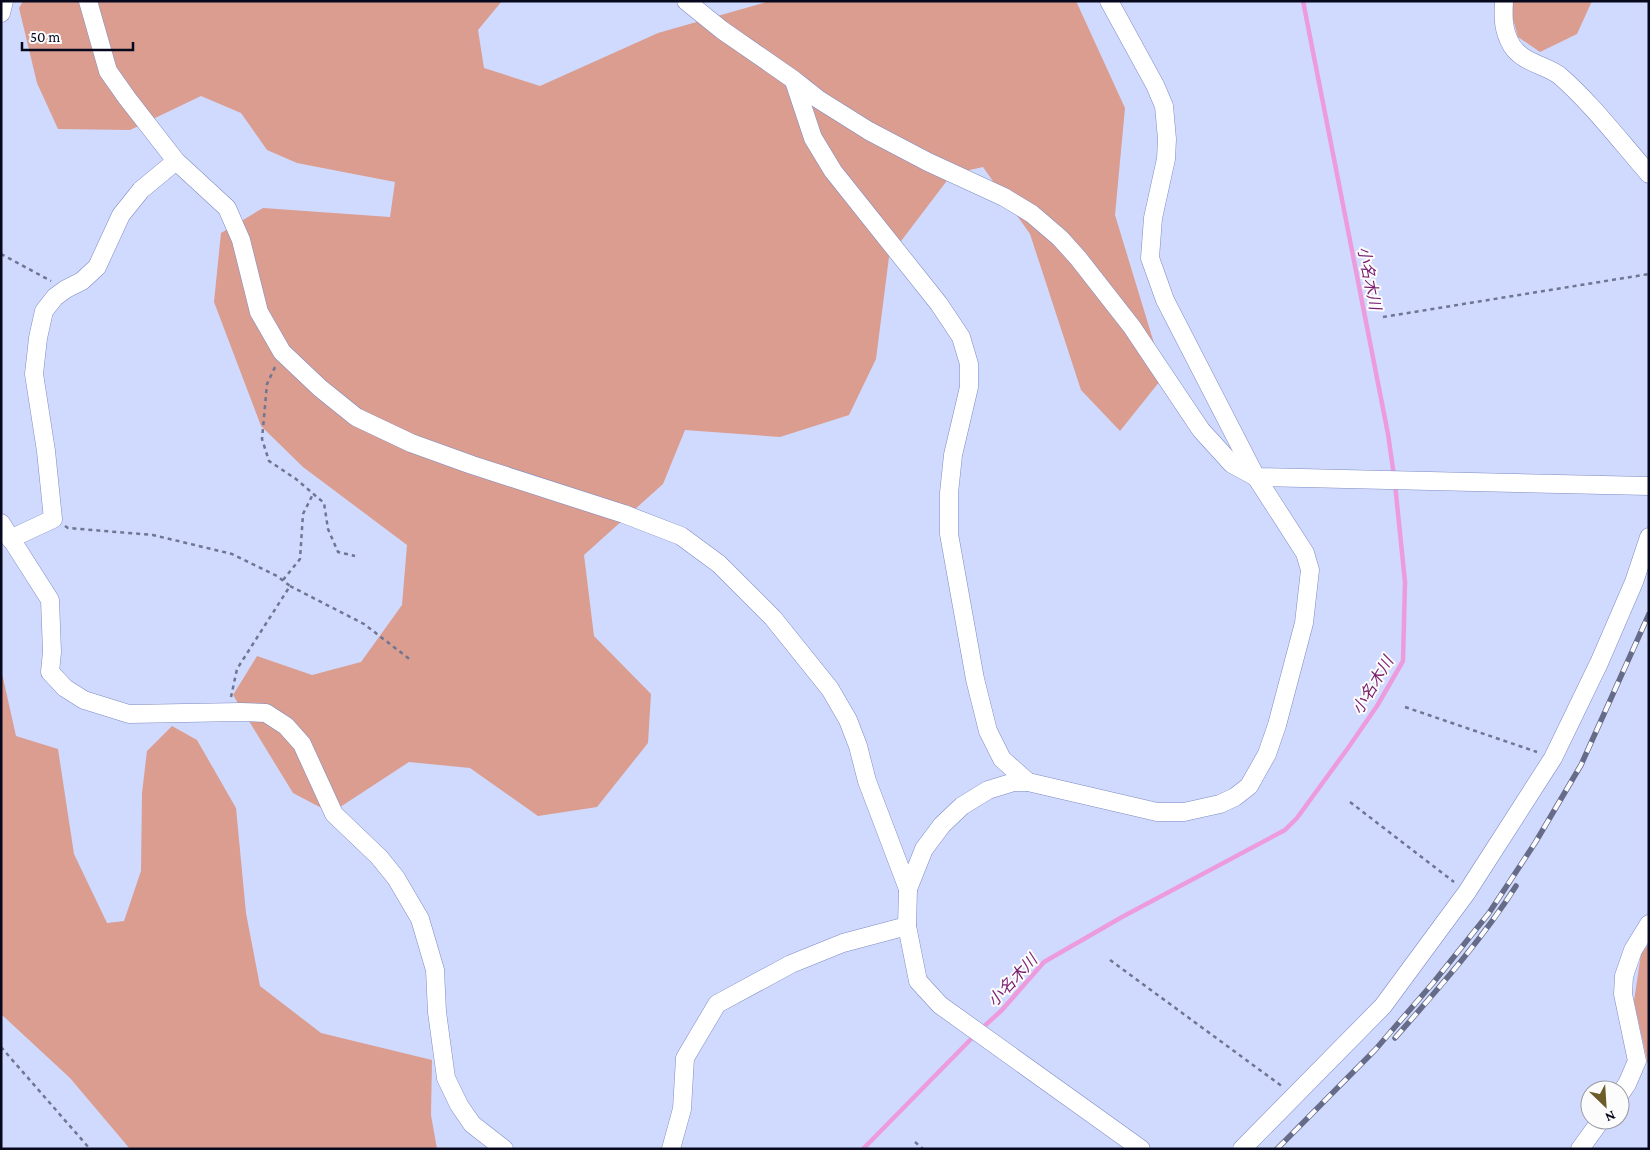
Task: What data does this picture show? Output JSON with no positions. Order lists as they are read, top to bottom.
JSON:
{
  "water": ["小名木川"],
  "scale_bar": "50 m",
  "north": "bottom right"
}
